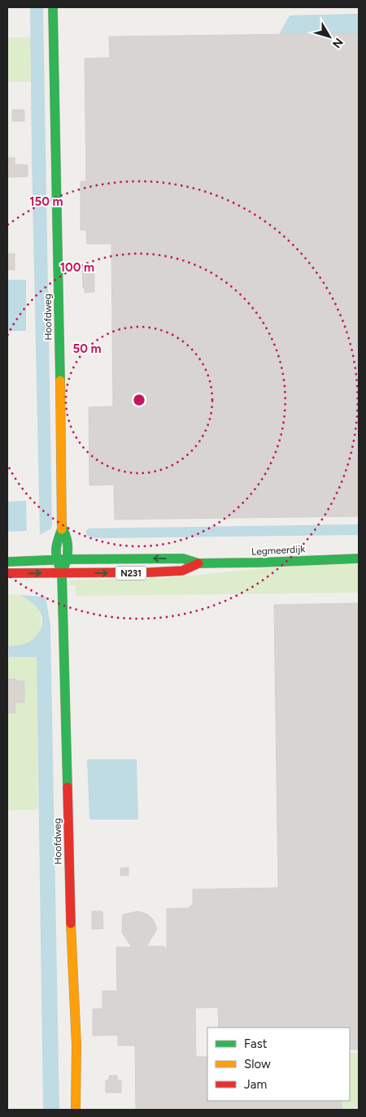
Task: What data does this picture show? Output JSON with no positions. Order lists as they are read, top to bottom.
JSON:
{
  "streets": {
    "main road": ["Hoofdweg", "Legmeerdijk", "N231"]
  },
  "crossings": [
    ["Hoofdweg", "Legmeerdijk"],
    ["Hoofdweg", "N231"],
    ["Legmeerdijk", "N231"]
  ],
  "legend": ["Fast", "Slow", "Jam"],
  "north": "bottom right",
  "rings": ["150 m", "100 m", "50 m"]
}
